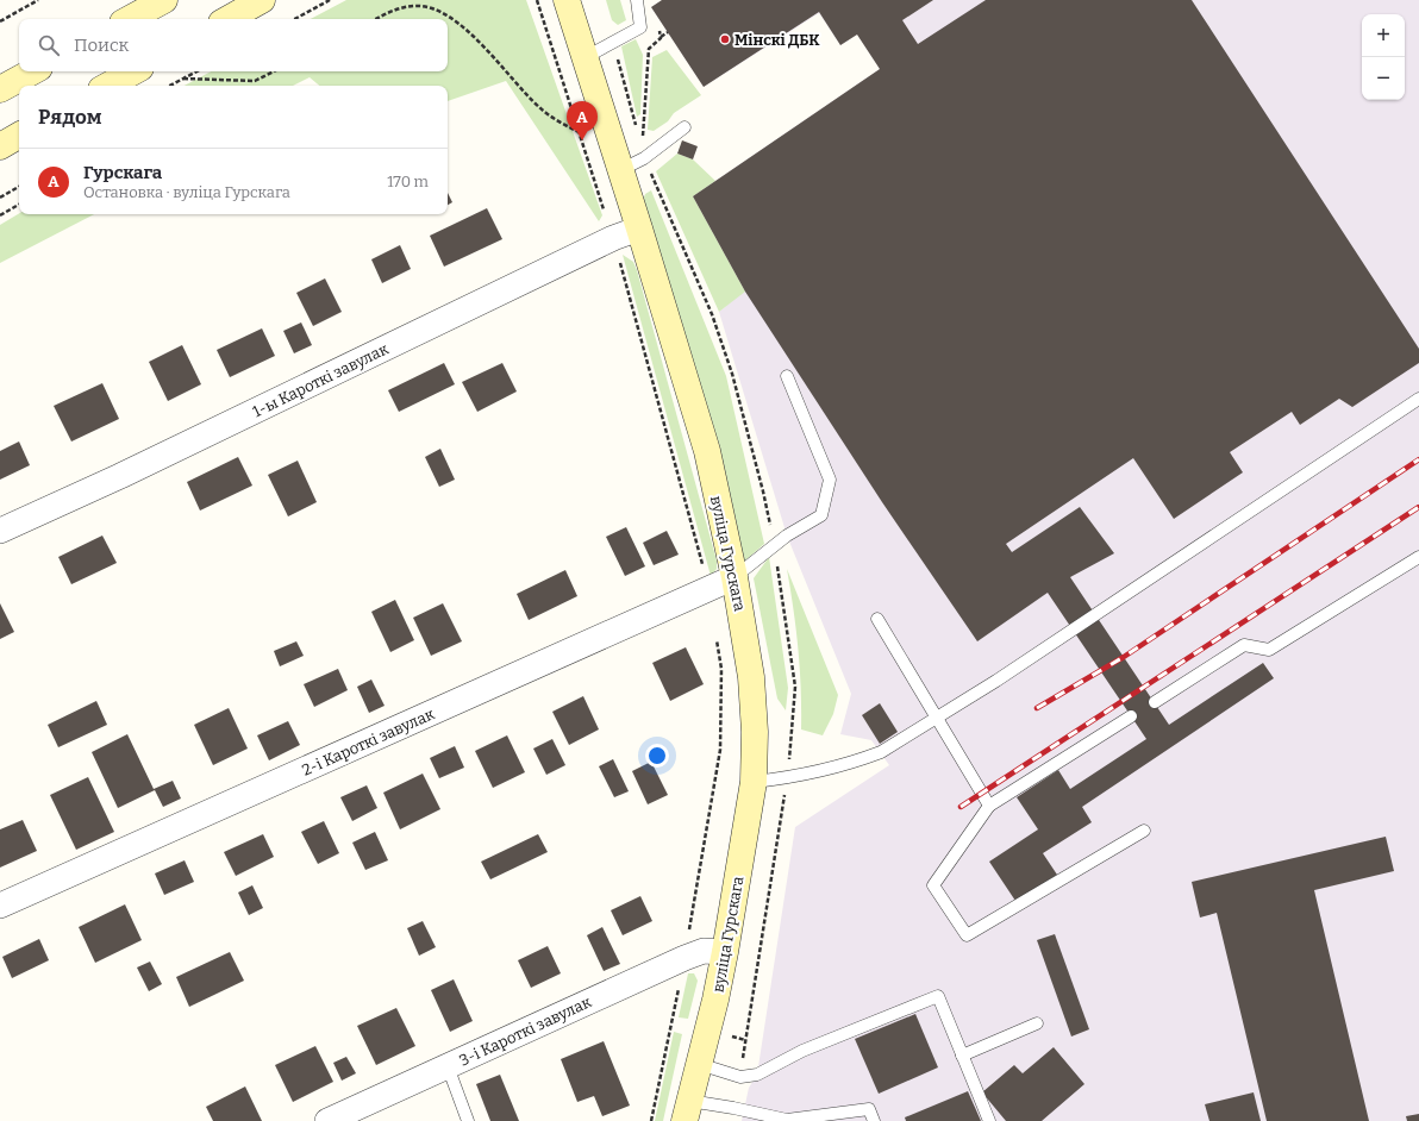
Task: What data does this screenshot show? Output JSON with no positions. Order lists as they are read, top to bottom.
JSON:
{
  "streets": {
    "main road": ["вуліца Гурскага"],
    "street": ["1-ы Кароткі завулак", "2-і Кароткі завулак", "3-і Кароткі завулак"]
  },
  "crossings": [
    ["1-ы Кароткі завулак", "вуліца Гурскага"],
    ["вуліца Гурскага", "2-і Кароткі завулак"],
    ["вуліца Гурскага", "3-і Кароткі завулак"]
  ],
  "places": ["Мінскі ДБК"],
  "page": {
    "map_buttons": ["+", "−"],
    "search": "Поиск",
    "heading": "Рядом",
    "pins": "A",
    "list": [
      {
        "mark": "A",
        "name": "Гурскага",
        "note": "Остановка · вуліца Гурскага",
        "value": "170 m"
      }
    ]
  }
}
